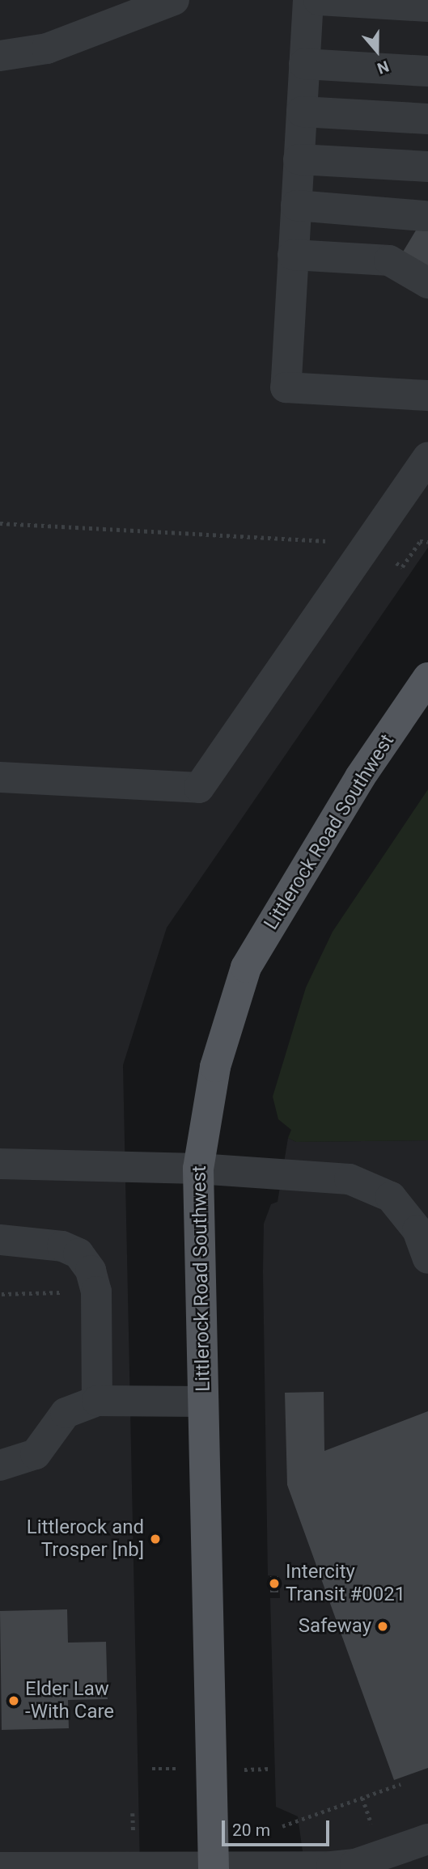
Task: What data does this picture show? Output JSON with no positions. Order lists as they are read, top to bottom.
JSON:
{
  "streets": {
    "main road": ["Littlerock Road Southwest"]
  },
  "places": [
    "Littlerock and Trosper [nb]",
    "Intercity Transit #0021",
    "Safeway",
    "Elder Law -With Care"
  ],
  "scale_bar": "20 m",
  "north": "bottom"
}
